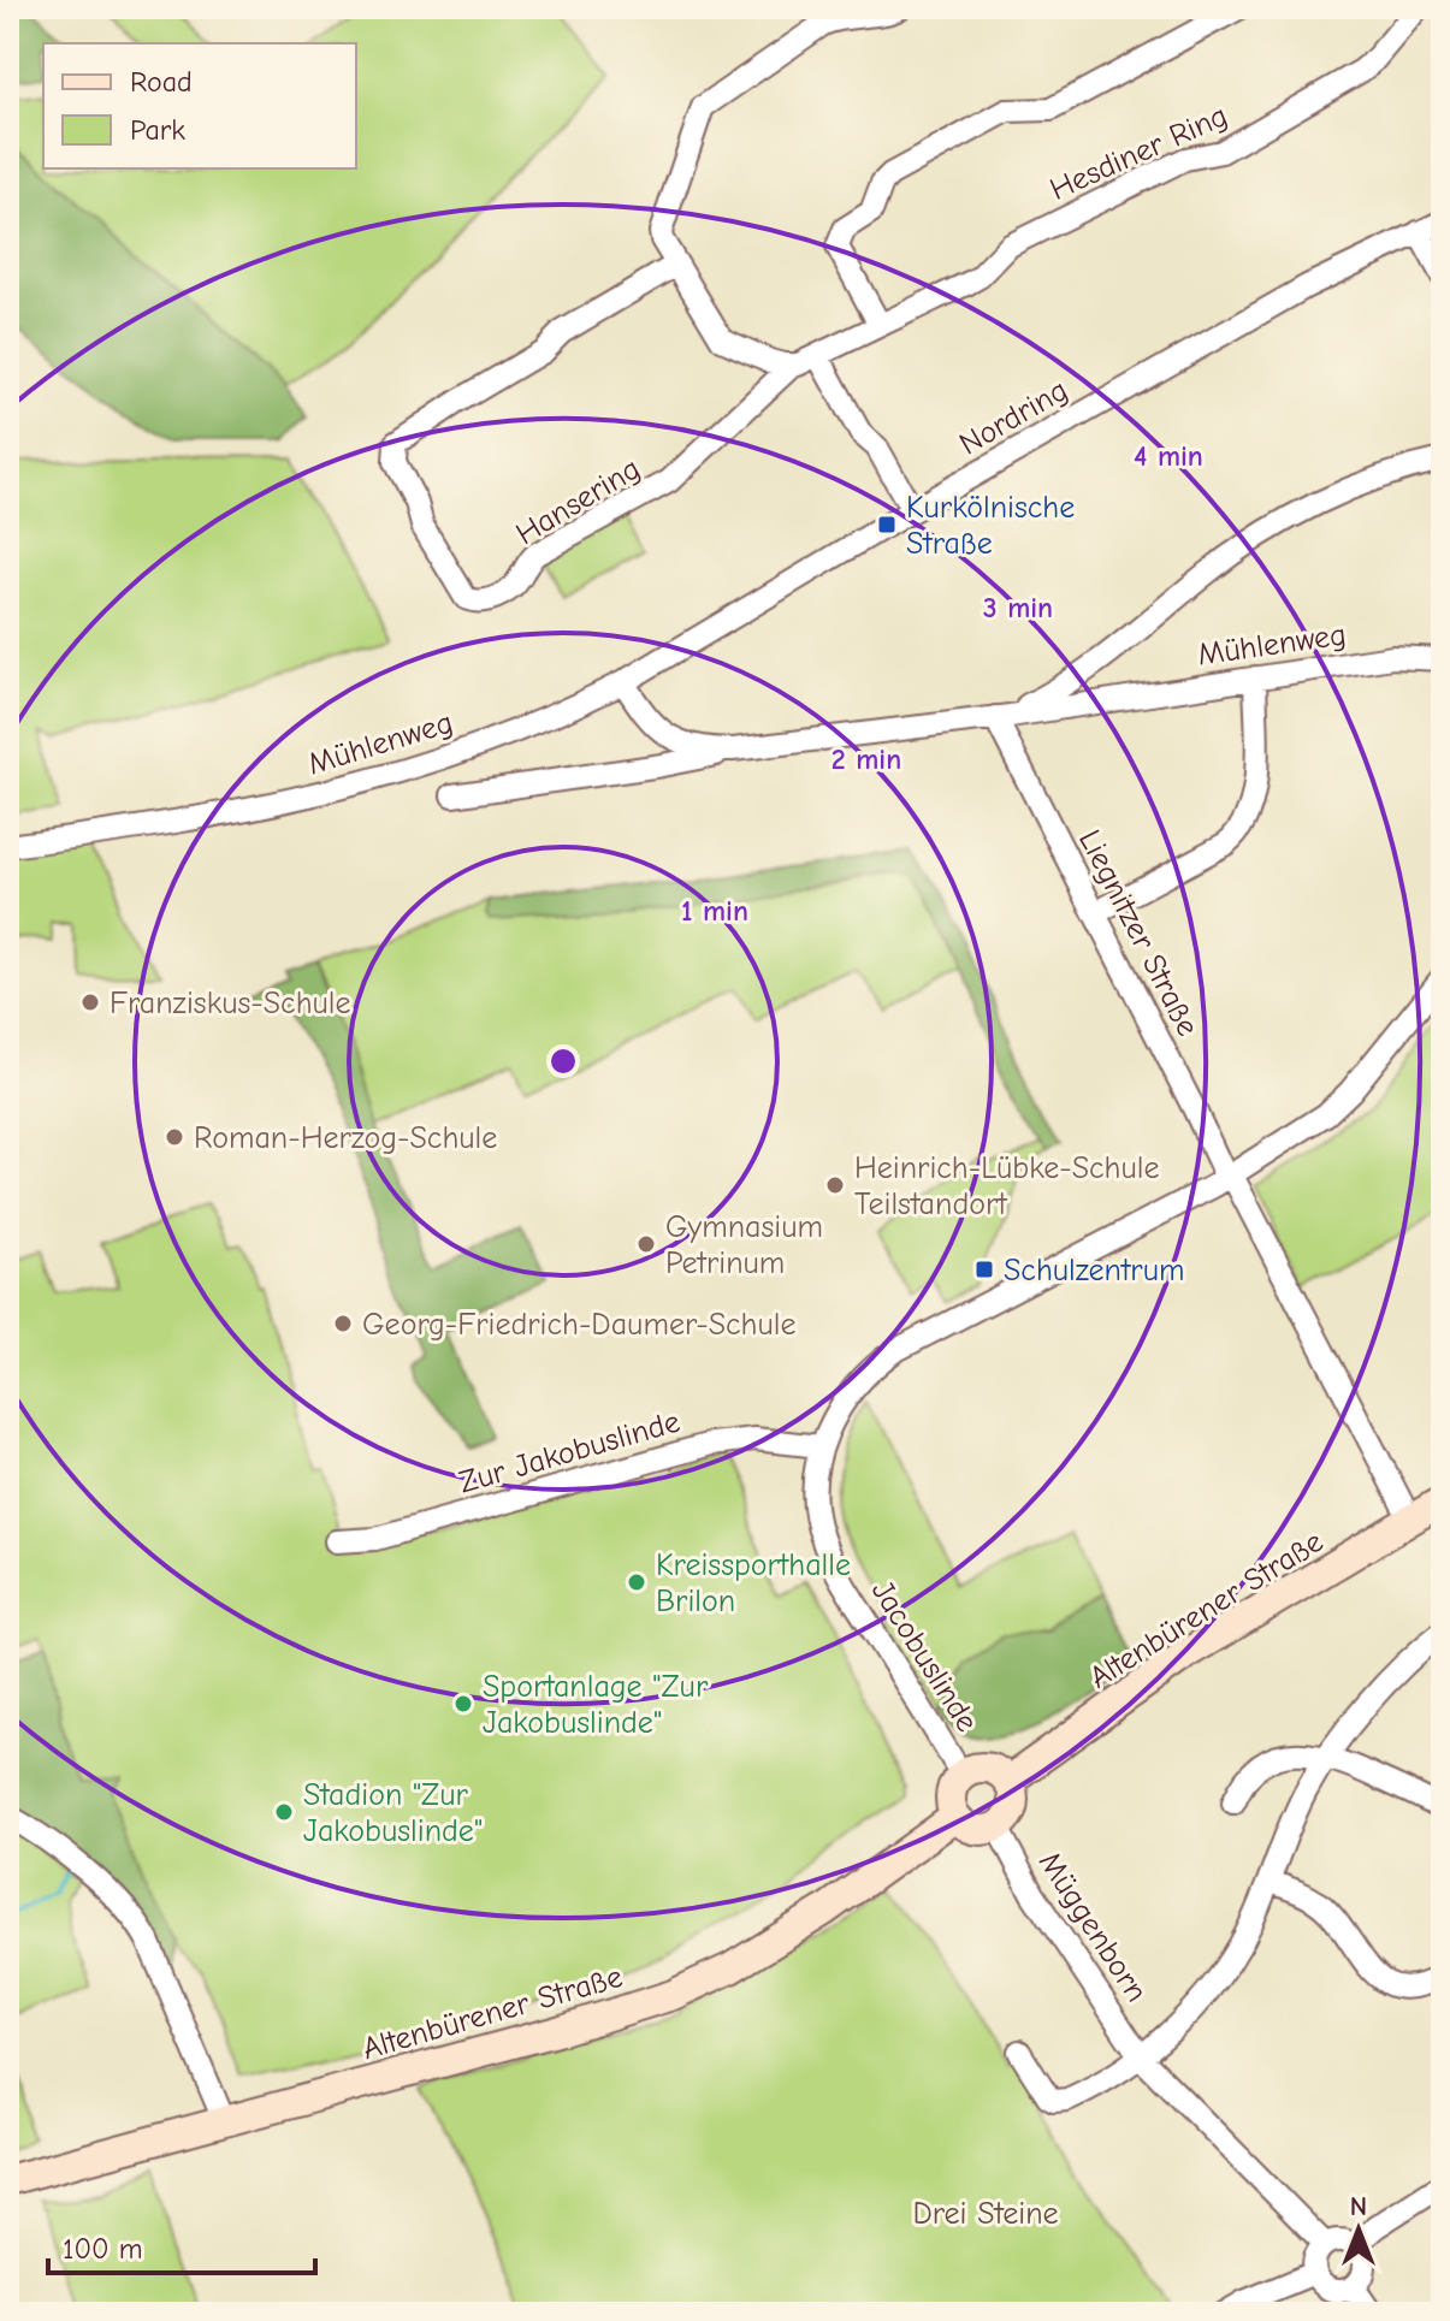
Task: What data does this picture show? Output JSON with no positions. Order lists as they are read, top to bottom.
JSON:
{
  "streets": {
    "street": [
      "Hesdiner Ring",
      "Nordring",
      "Hansering",
      "Mühlenweg",
      "Liegnitzer Straße",
      "Zur Jakobuslinde",
      "Altenbürener Straße",
      "Jacobuslinde",
      "Müggenborn"
    ]
  },
  "crossings": [
    ["Hesdiner Ring", "Hansering"],
    ["Nordring", "Mühlenweg"],
    ["Mühlenweg", "Liegnitzer Straße"],
    ["Liegnitzer Straße", "Altenbürener Straße"],
    ["Liegnitzer Straße", "Jacobuslinde"],
    ["Zur Jakobuslinde", "Jacobuslinde"],
    ["Altenbürener Straße", "Jacobuslinde"],
    ["Altenbürener Straße", "Müggenborn"],
    ["Jacobuslinde", "Müggenborn"]
  ],
  "parks": ["Drei Steine"],
  "places": {
    "transit": ["Kurkölnische Straße", "Schulzentrum"],
    "other": [
      "Franziskus-Schule",
      "Roman-Herzog-Schule",
      "Heinrich-Lübke-Schule Teilstandort",
      "Gymnasium Petrinum",
      "Georg-Friedrich-Daumer-Schule",
      "Kreissporthalle Brilon",
      "Sportanlage \"Zur Jakobuslinde\"",
      "Stadion \"Zur Jakobuslinde\""
    ]
  },
  "legend": ["Road", "Park"],
  "scale_bar": "100 m",
  "north": "top",
  "rings": [
    "4 min",
    "3 min",
    "2 min",
    "1 min"
  ]
}
